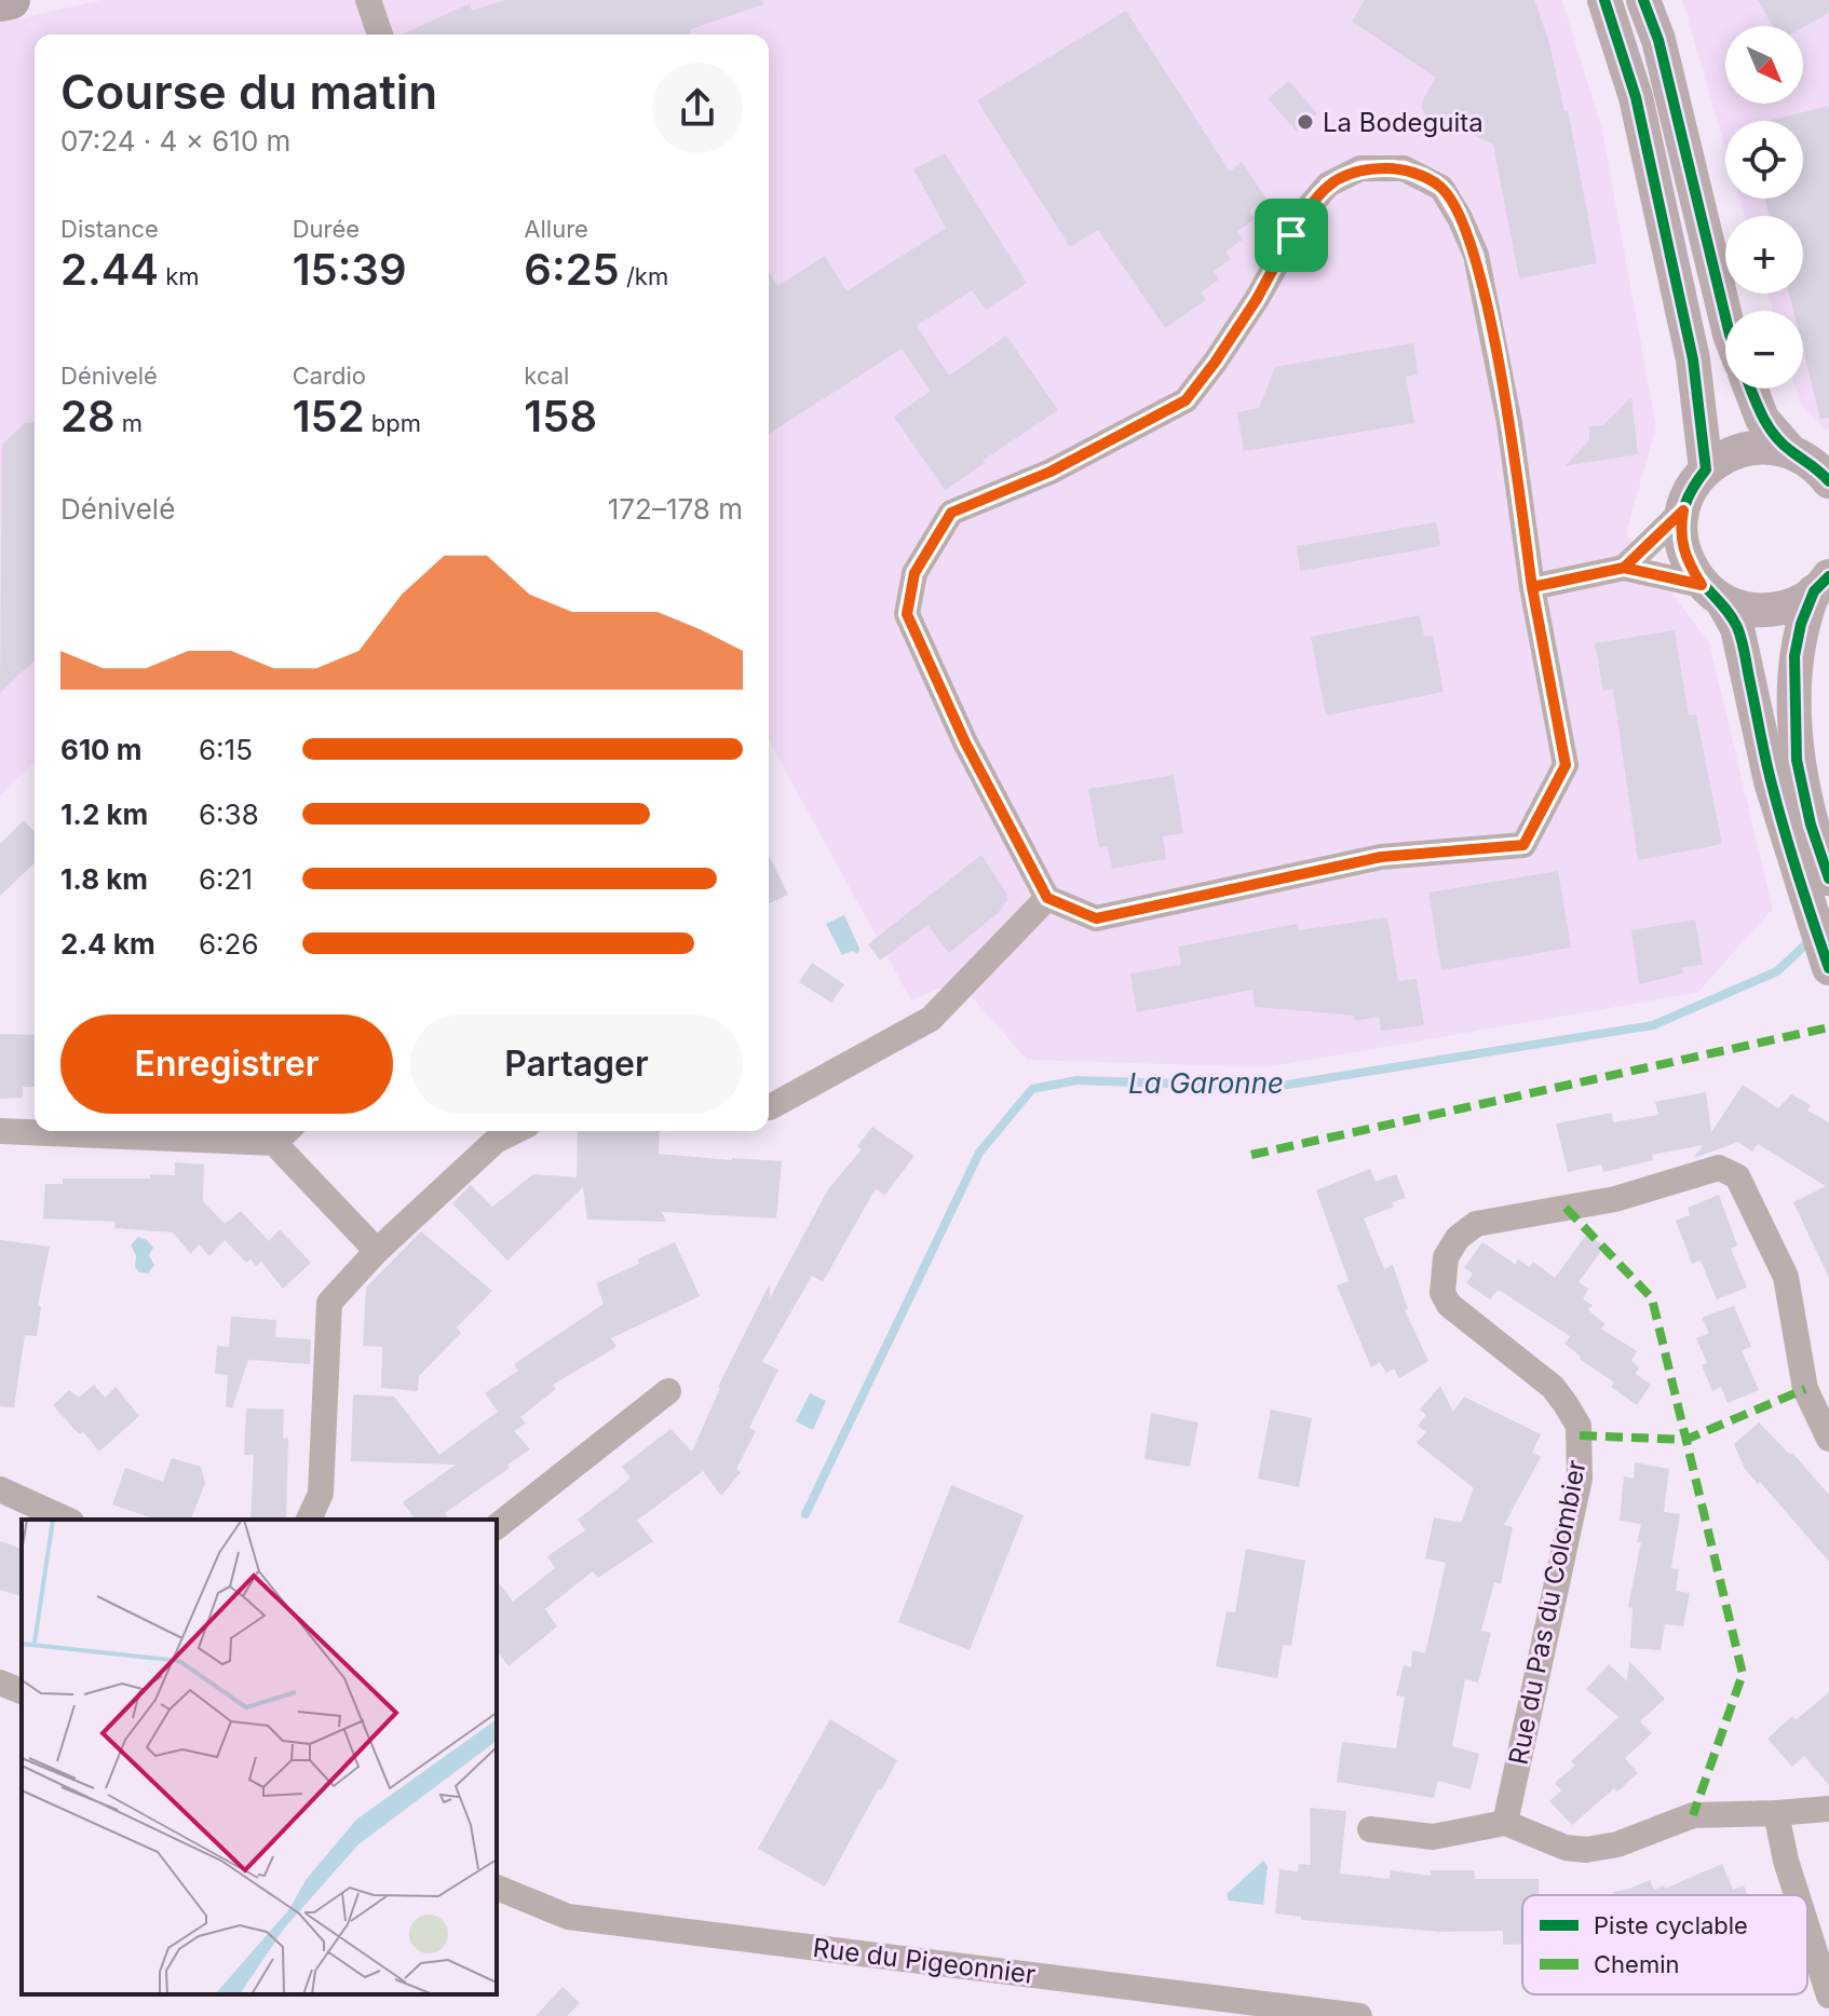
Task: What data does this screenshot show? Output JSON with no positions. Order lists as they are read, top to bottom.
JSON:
{
  "streets": {
    "street": ["Rue du Pas du Colombier", "Rue du Pigeonnier"]
  },
  "water": ["La Garonne"],
  "places": ["La Bodeguita"],
  "legend": ["Piste cyclable", "Chemin"],
  "north": "bottom right",
  "page": {
    "map_buttons": ["+", "−"],
    "heading": ["Course du matin", "07:24 · 4 × 610 m"],
    "stats": [
      ["Distance", "2.44 km"],
      ["Durée", "15:39"],
      ["Allure", "6:25 /km"],
      ["Dénivelé", "28 m"],
      ["Cardio", "152 bpm"],
      ["kcal", "158"]
    ],
    "chart": ["Dénivelé", "172–178 m"],
    "list": [
      {
        "name": "610 m",
        "note": "6:15"
      },
      {
        "name": "1.2 km",
        "note": "6:38"
      },
      {
        "name": "1.8 km",
        "note": "6:21"
      },
      {
        "name": "2.4 km",
        "note": "6:26"
      }
    ],
    "buttons": ["Enregistrer", "Partager"]
  }
}
